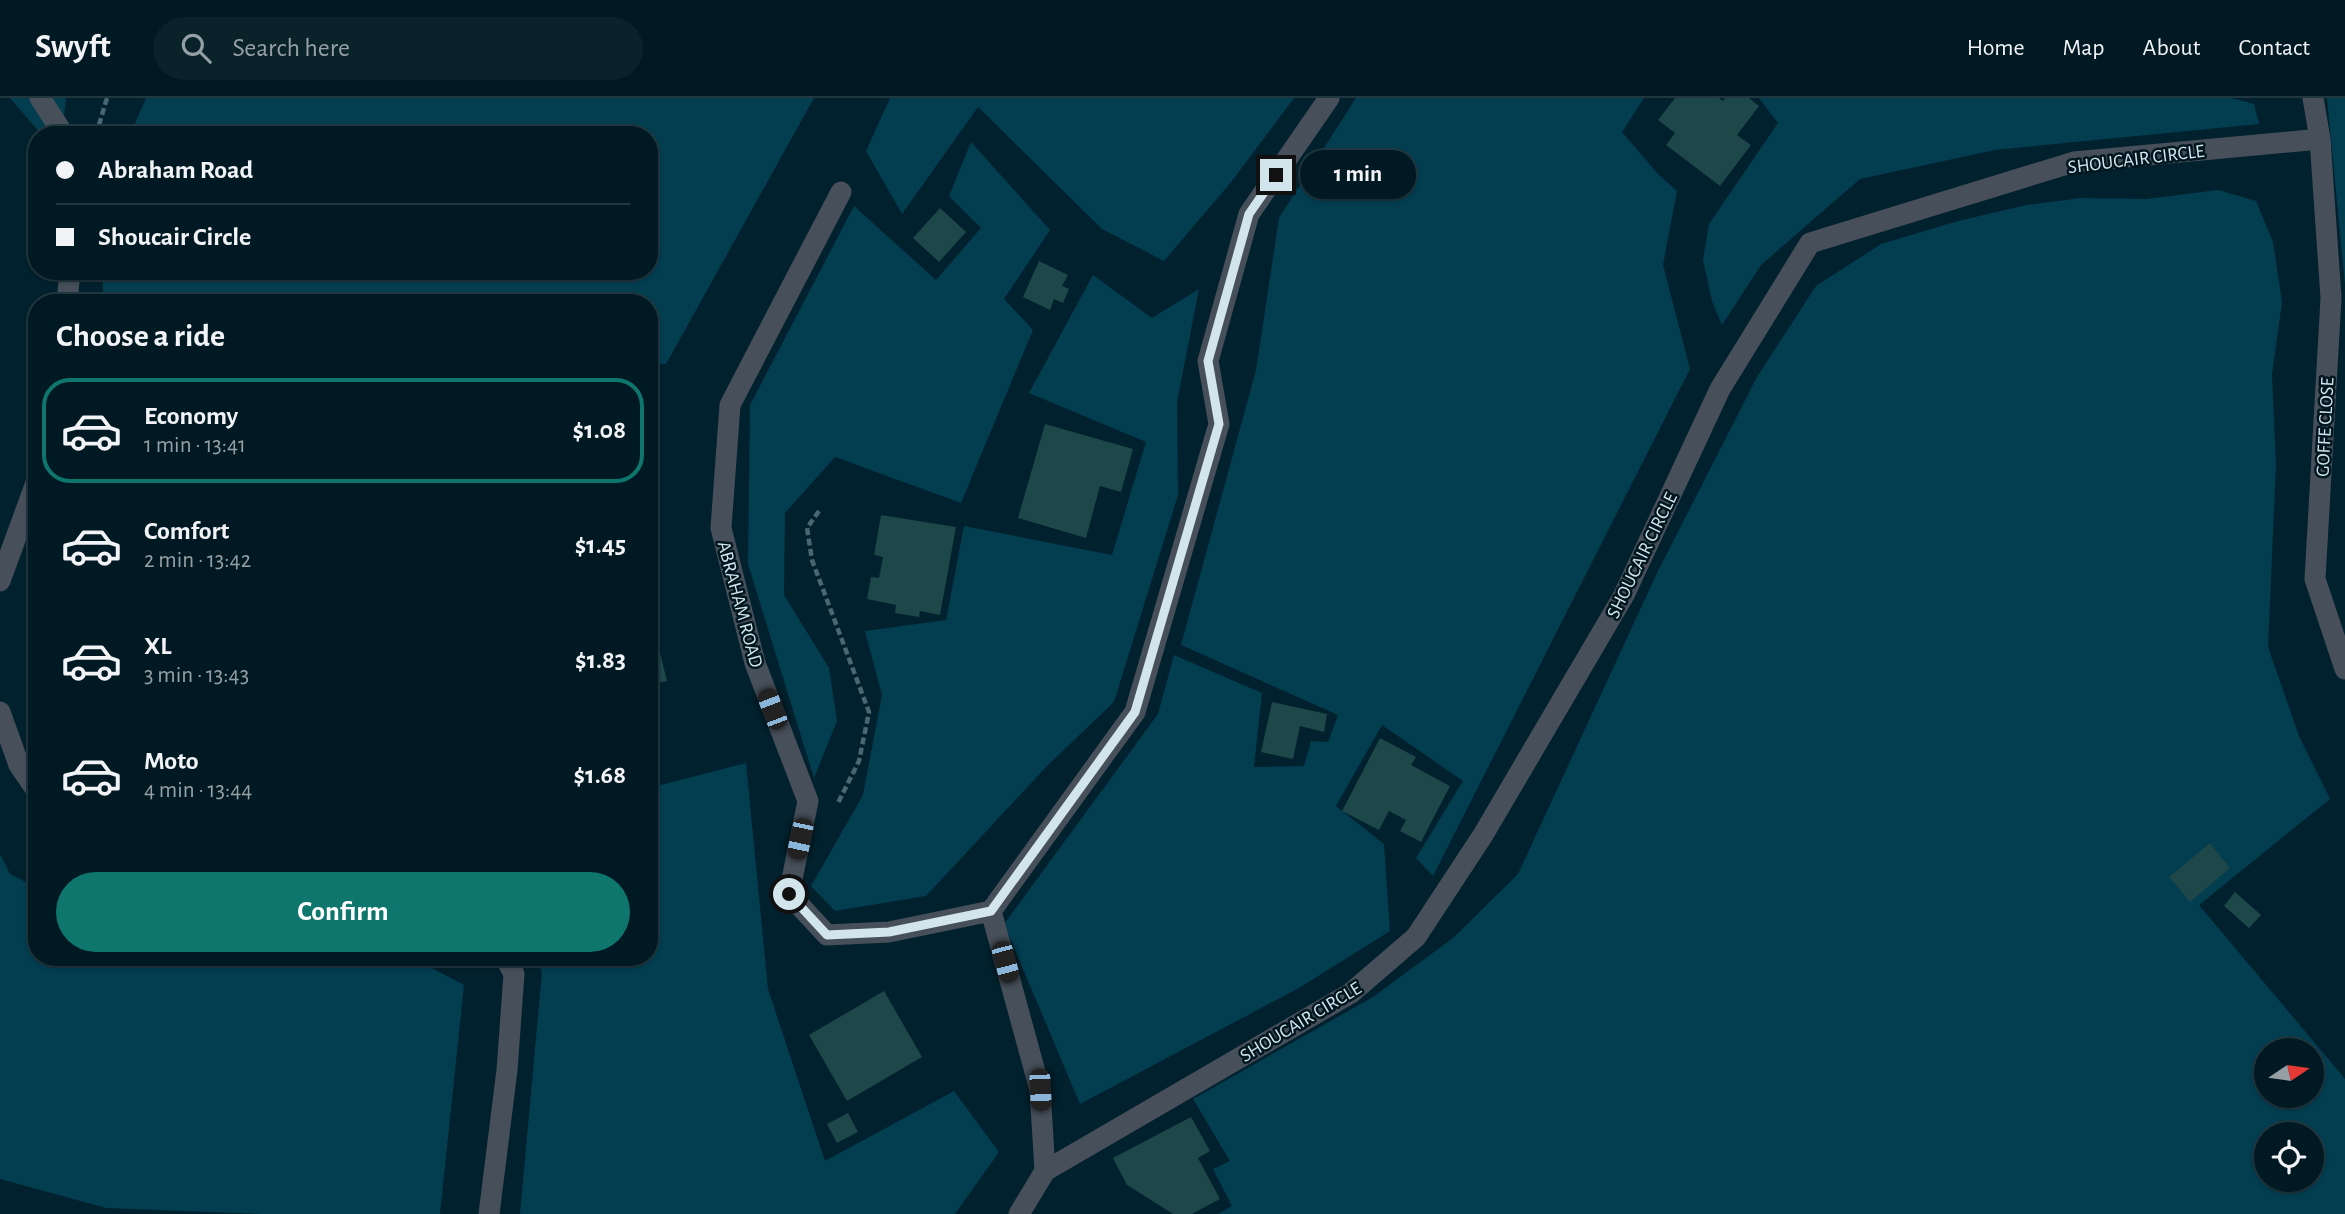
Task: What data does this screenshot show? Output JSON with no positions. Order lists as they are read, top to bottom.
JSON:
{
  "streets": {
    "street": ["SHOUCAIR CIRCLE", "GOFFE CLOSE", "ABRAHAM ROAD"]
  },
  "crossings": [
    ["SHOUCAIR CIRCLE", "GOFFE CLOSE"]
  ],
  "north": "right",
  "page": {
    "header": "Swyft",
    "search": "Search here",
    "nav": [
      "Home",
      "Map",
      "About",
      "Contact"
    ],
    "banner": ["Abraham Road", "Shoucair Circle"],
    "bubble": "1 min",
    "heading": "Choose a ride",
    "list": [
      {
        "name": "Economy",
        "note": "1 min · 13:41",
        "value": "$1.08"
      },
      {
        "name": "Comfort",
        "note": "2 min · 13:42",
        "value": "$1.45"
      },
      {
        "name": "XL",
        "note": "3 min · 13:43",
        "value": "$1.83"
      },
      {
        "name": "Moto",
        "note": "4 min · 13:44",
        "value": "$1.68"
      }
    ],
    "buttons": "Confirm"
  }
}
